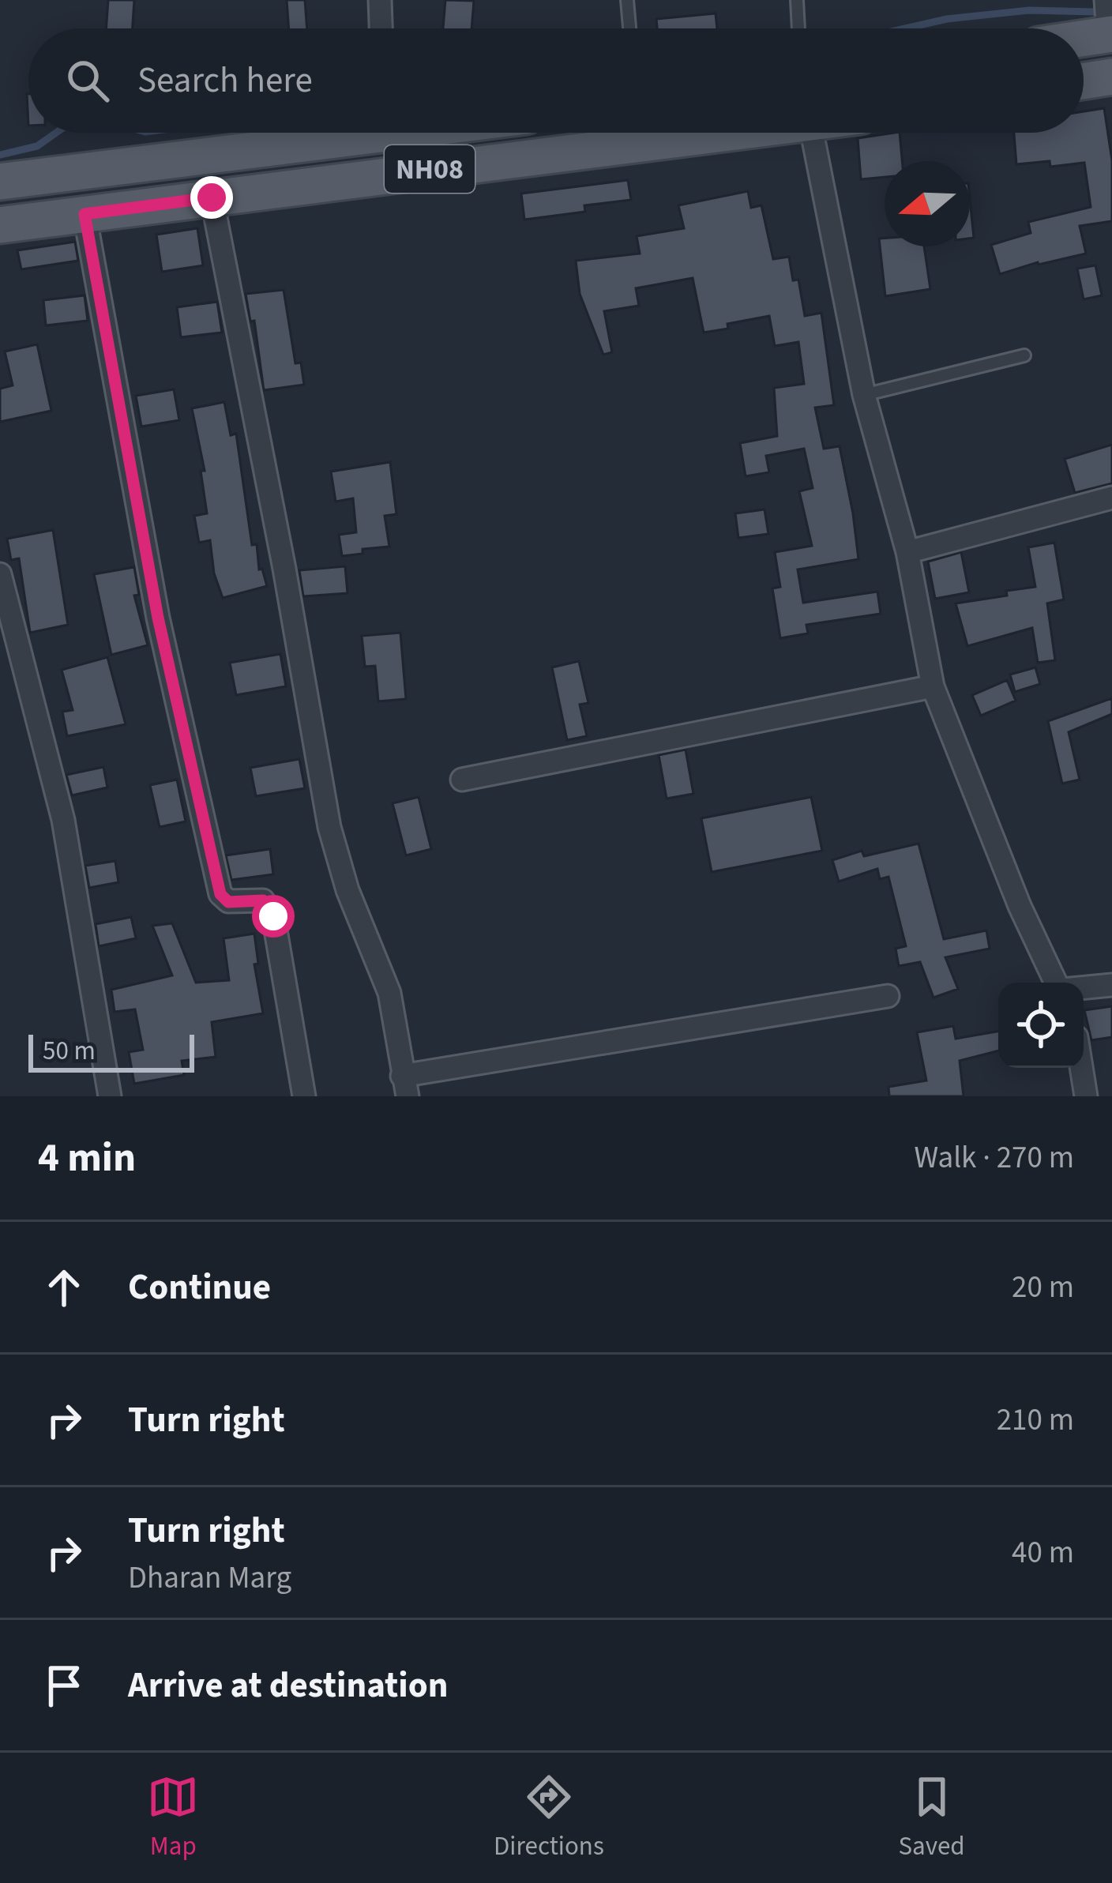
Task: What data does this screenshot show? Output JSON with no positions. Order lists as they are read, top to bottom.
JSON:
{
  "streets": {
    "main road": ["NH08"]
  },
  "scale_bar": "50 m",
  "north": "left",
  "page": {
    "search": "Search here",
    "scale": "50 m",
    "heading": ["4 min", "Walk · 270 m"],
    "list": [
      ["Continue", "20 m"],
      ["Turn right", "210 m"],
      ["Turn right", "Dharan Marg", "40 m"],
      "Arrive at destination"
    ],
    "nav": ["Map", "Directions", "Saved"]
  }
}
